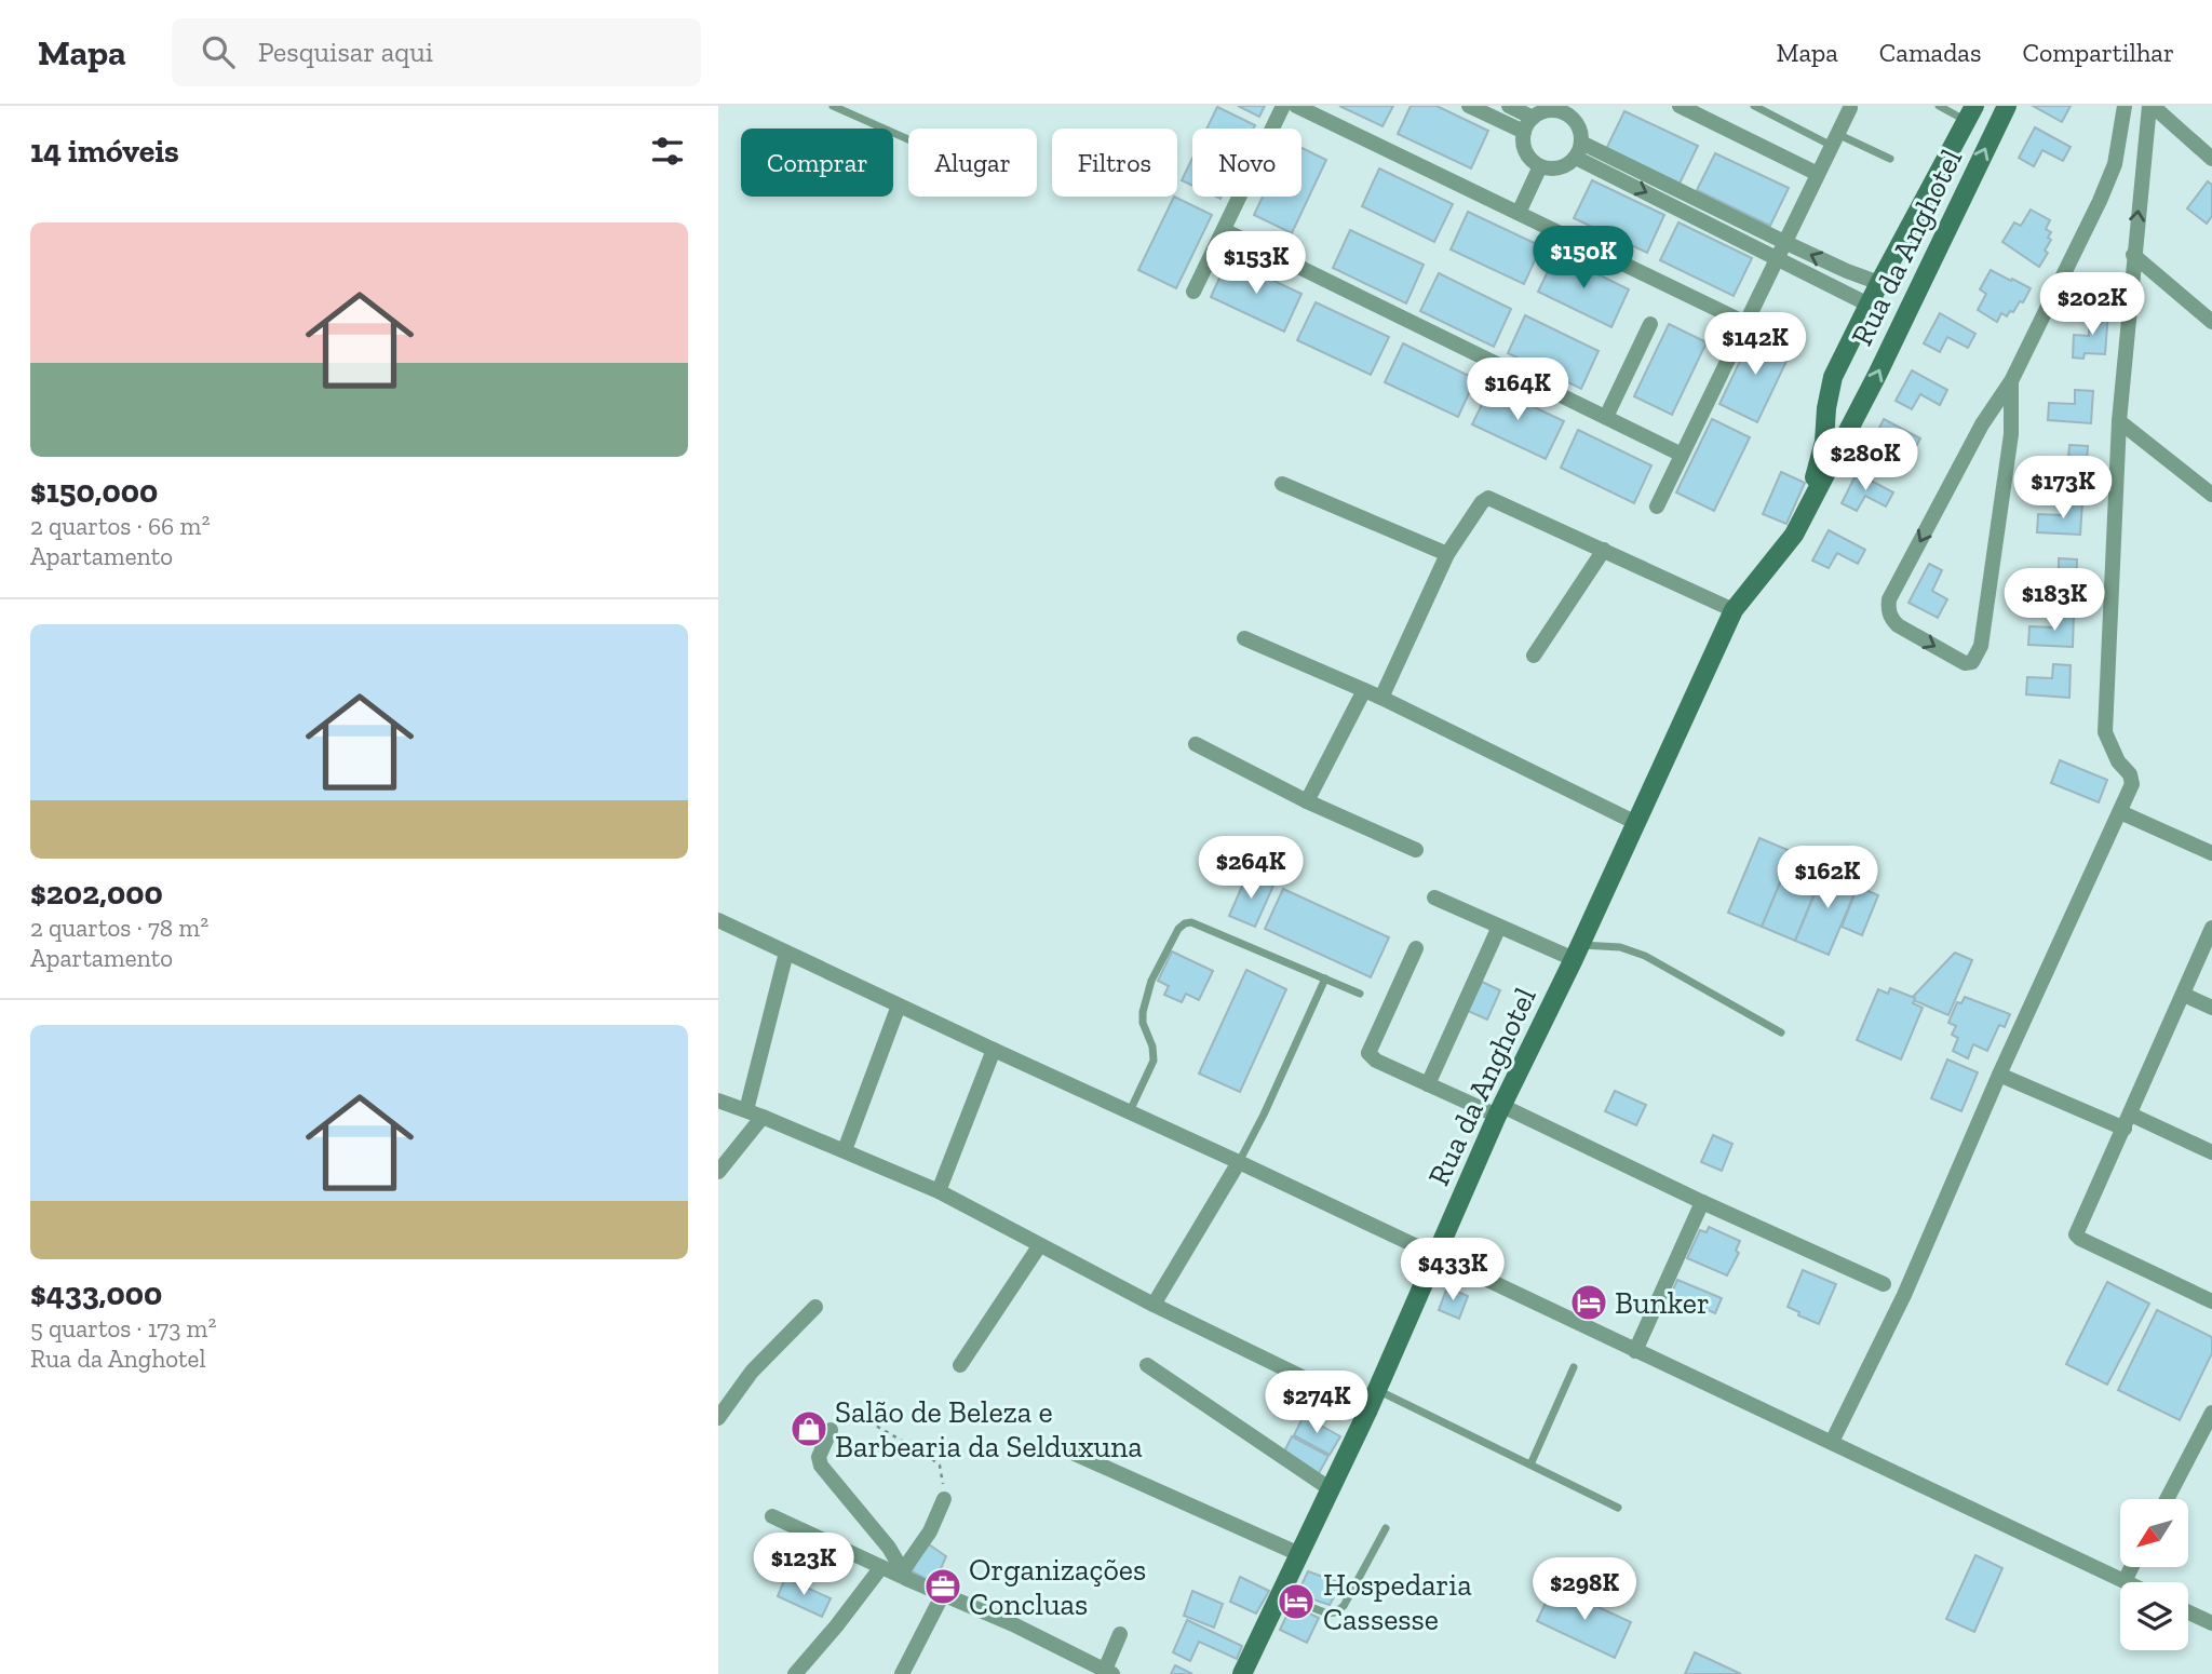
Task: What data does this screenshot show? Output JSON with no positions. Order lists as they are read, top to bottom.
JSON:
{
  "streets": {
    "main road": ["Rua da Anghotel"]
  },
  "places": {
    "hotel": ["Bunker", "Hospedaria Cassesse"],
    "shop": ["Salão de Beleza e Barbearia da Selduxuna"],
    "office": ["Organizações Concluas"]
  },
  "north": "bottom left",
  "page": {
    "header": "Mapa",
    "search": "Pesquisar aqui",
    "nav": ["Mapa", "Camadas", "Compartilhar"],
    "heading": "14 imóveis",
    "chip": [
      "Comprar",
      "Alugar",
      "Filtros",
      "Novo"
    ],
    "list": [
      {
        "name": "$150,000",
        "note": "2 quartos · 66 m² · Apartamento"
      },
      {
        "name": "$202,000",
        "note": "2 quartos · 78 m² · Apartamento"
      },
      {
        "name": "$433,000",
        "note": "5 quartos · 173 m² · Rua da Anghotel"
      }
    ],
    "price": [
      "$150K",
      "$153K",
      "$202K",
      "$142K",
      "$164K",
      "$280K",
      "$173K",
      "$183K",
      "$264K",
      "$162K",
      "$433K",
      "$274K",
      "$123K",
      "$298K"
    ]
  }
}
